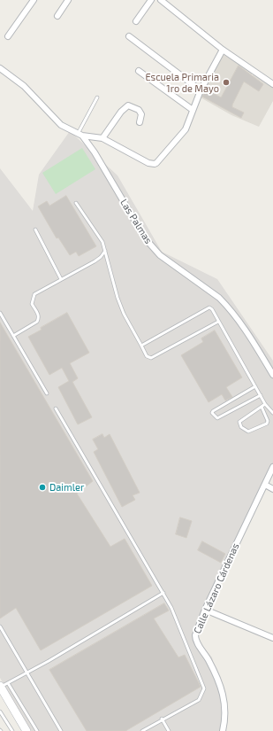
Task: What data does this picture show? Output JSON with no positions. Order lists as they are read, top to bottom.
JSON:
{
  "streets": {
    "street": ["Las Palmas", "Calle Lázaro Cárdenas"]
  },
  "places": ["Escuela Primaria 1ro de Mayo", "Daimler"]
}
